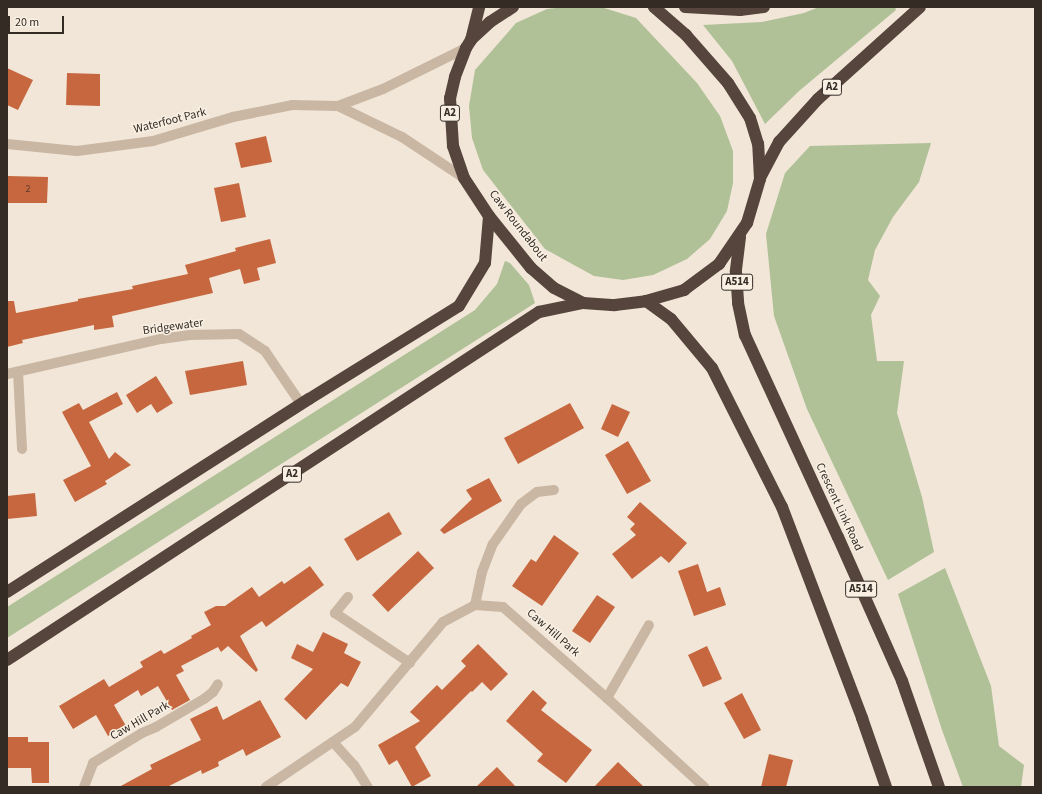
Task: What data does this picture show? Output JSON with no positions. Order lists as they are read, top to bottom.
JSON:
{
  "streets": {
    "highway": [
      "A2",
      "Caw Roundabout",
      "A514",
      "Crescent Link Road"
    ],
    "street": ["Waterfoot Park", "Bridgewater", "Caw Hill Park"]
  },
  "crossings": [
    ["A2", "Caw Roundabout"],
    ["Waterfoot Park", "Caw Roundabout"],
    ["Caw Roundabout", "Crescent Link Road"]
  ],
  "house_numbers": ["2"],
  "scale_bar": "20 m"
}
